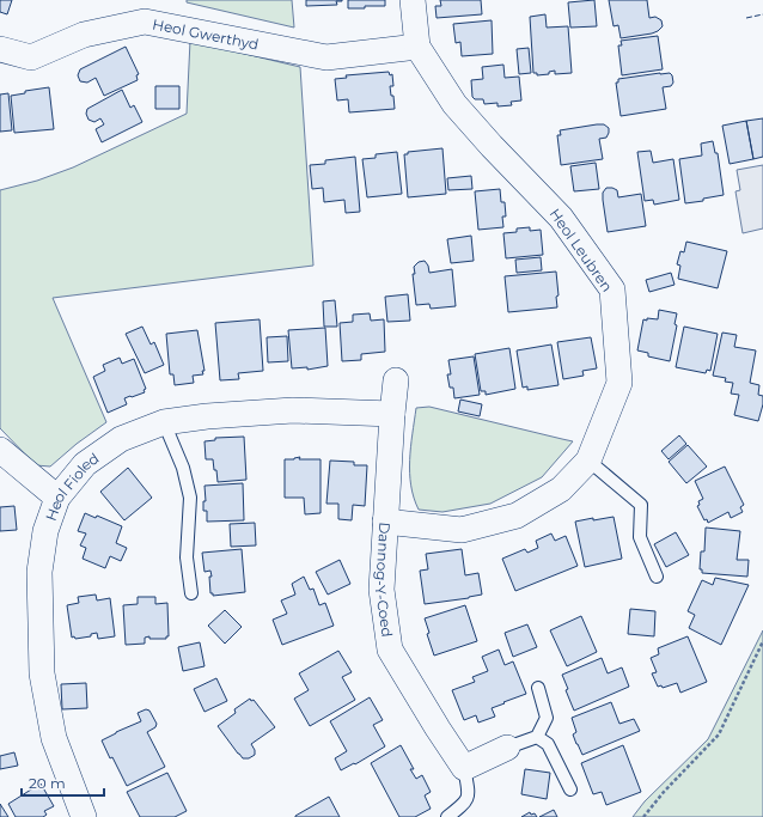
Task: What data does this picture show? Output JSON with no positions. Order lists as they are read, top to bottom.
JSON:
{
  "streets": {
    "street": [
      "Heol Gwerthyd",
      "Heol Leubren",
      "Heol Fioled",
      "Dannog-Y-Coed"
    ]
  },
  "crossings": [
    ["Heol Gwerthyd", "Heol Leubren"],
    ["Heol Leubren", "Dannog-Y-Coed"],
    ["Heol Fioled", "Dannog-Y-Coed"]
  ],
  "scale_bar": "20 m"
}
